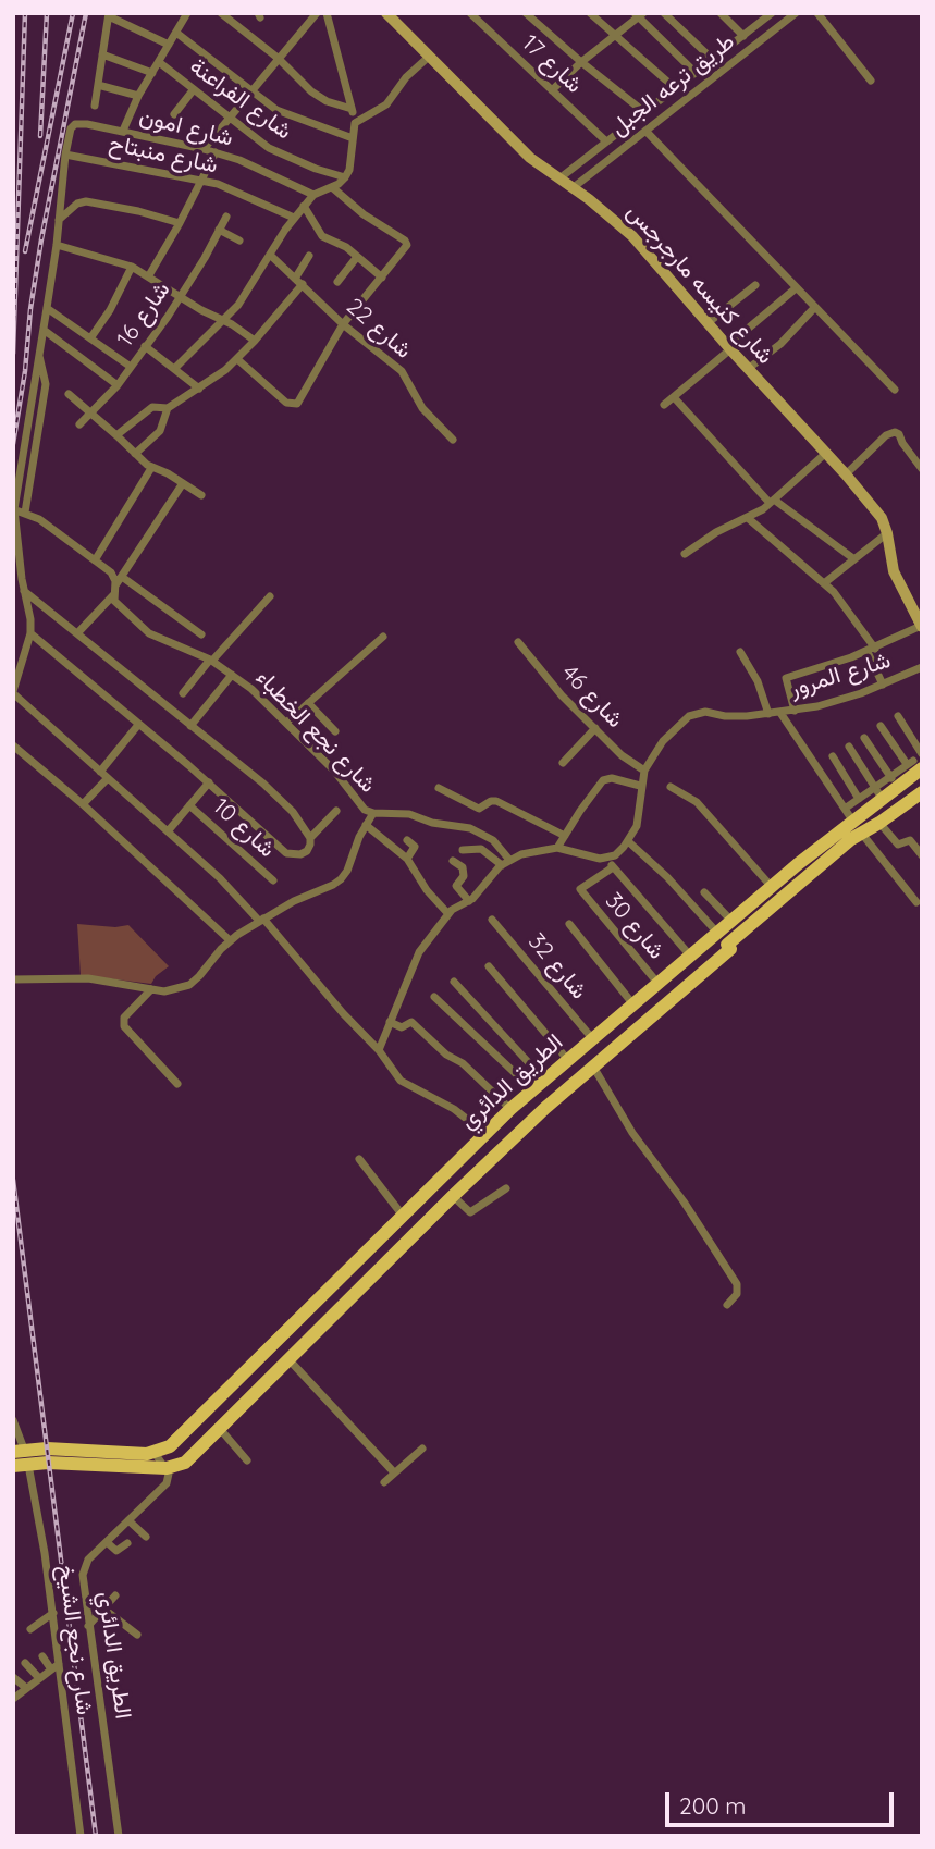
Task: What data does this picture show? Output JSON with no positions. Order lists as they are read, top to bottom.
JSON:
{
  "streets": {
    "main road": ["الطريق الدائري"],
    "street": [
      "شارع 17",
      "طريق ترعه الجبل",
      "شارع الفراعنة",
      "شارع امون",
      "شارع منبتاح",
      "شارع كنيسه مارجرجس",
      "شارع 16",
      "شارع 22",
      "شارع المرور",
      "شارع 46",
      "شارع نجع الخطباء",
      "شارع 10",
      "شارع 30",
      "شارع 32",
      "شارع نجع الشيخ"
    ]
  },
  "crossings": [
    ["شارع 17", "طريق ترعه الجبل"],
    ["طريق ترعه الجبل", "شارع كنيسه مارجرجس"],
    ["شارع امون", "شارع منبتاح"],
    ["شارع المرور", "شارع 46"],
    ["شارع 30", "الطريق الدائري"],
    ["شارع 32", "الطريق الدائري"]
  ],
  "scale_bar": "200 m"
}
